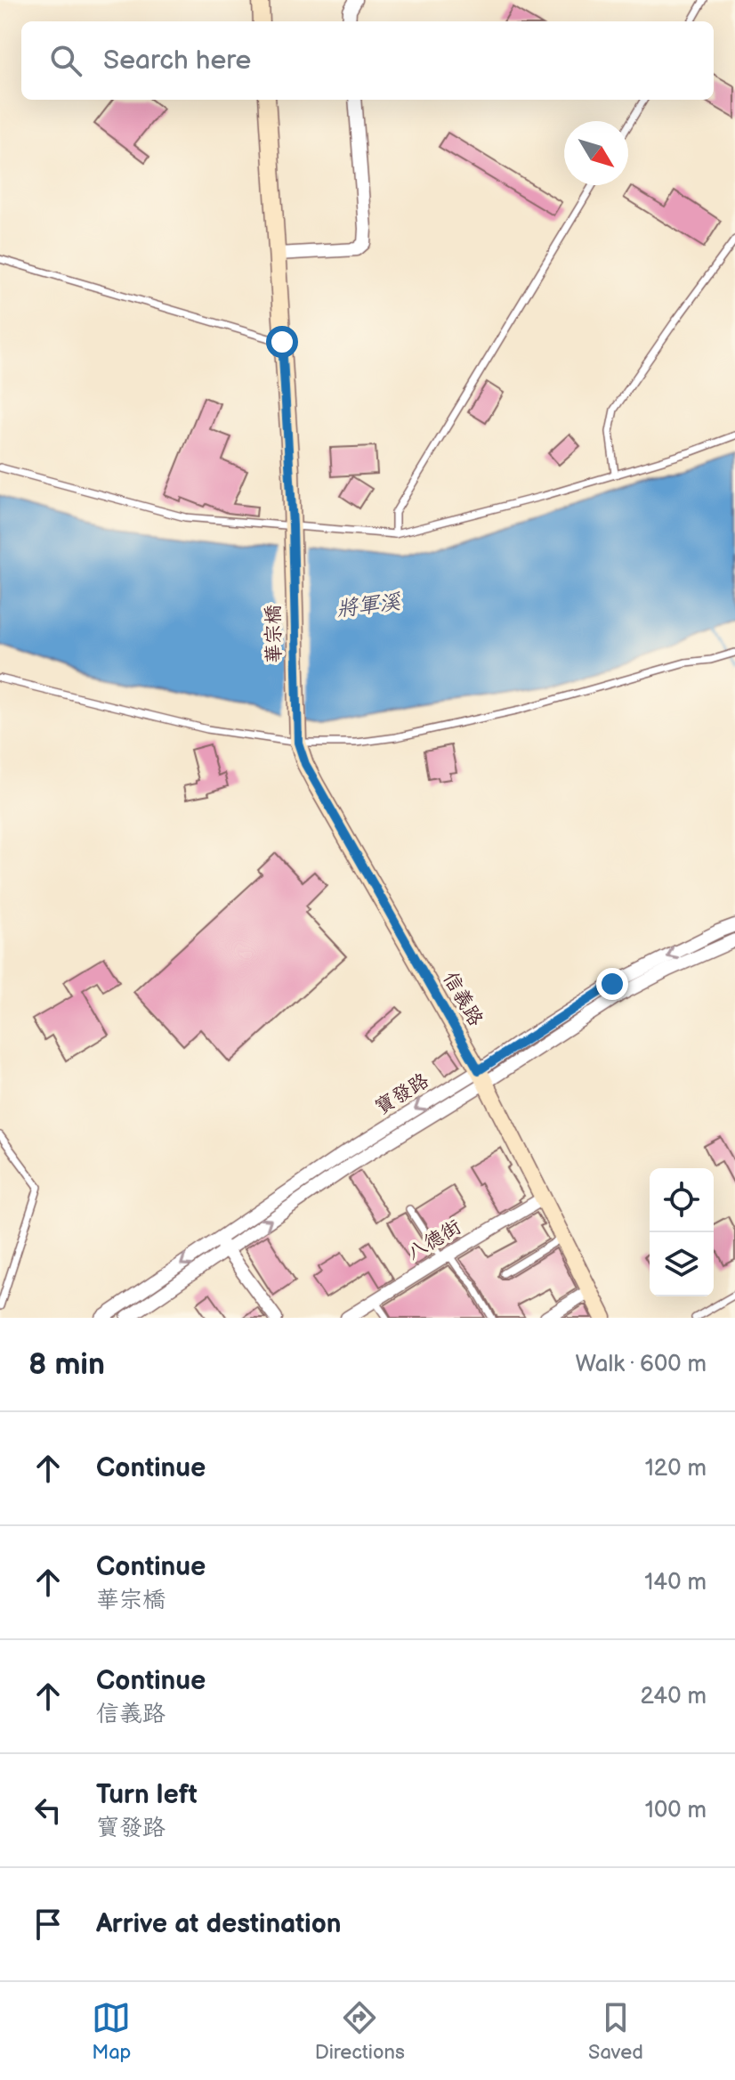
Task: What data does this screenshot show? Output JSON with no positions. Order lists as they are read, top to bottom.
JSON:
{
  "streets": {
    "street": [
      "華宗橋",
      "信義路",
      "寶發路",
      "八德街"
    ]
  },
  "crossings": [
    ["華宗橋", "信義路"],
    ["信義路", "寶發路"],
    ["信義路", "八德街"]
  ],
  "water": ["將軍溪"],
  "north": "bottom right",
  "page": {
    "search": "Search here",
    "heading": ["8 min", "Walk · 600 m"],
    "list": [
      ["Continue", "120 m"],
      ["Continue", "華宗橋", "140 m"],
      ["Continue", "信義路", "240 m"],
      ["Turn left", "寶發路", "100 m"],
      "Arrive at destination"
    ],
    "nav": ["Map", "Directions", "Saved"]
  }
}
